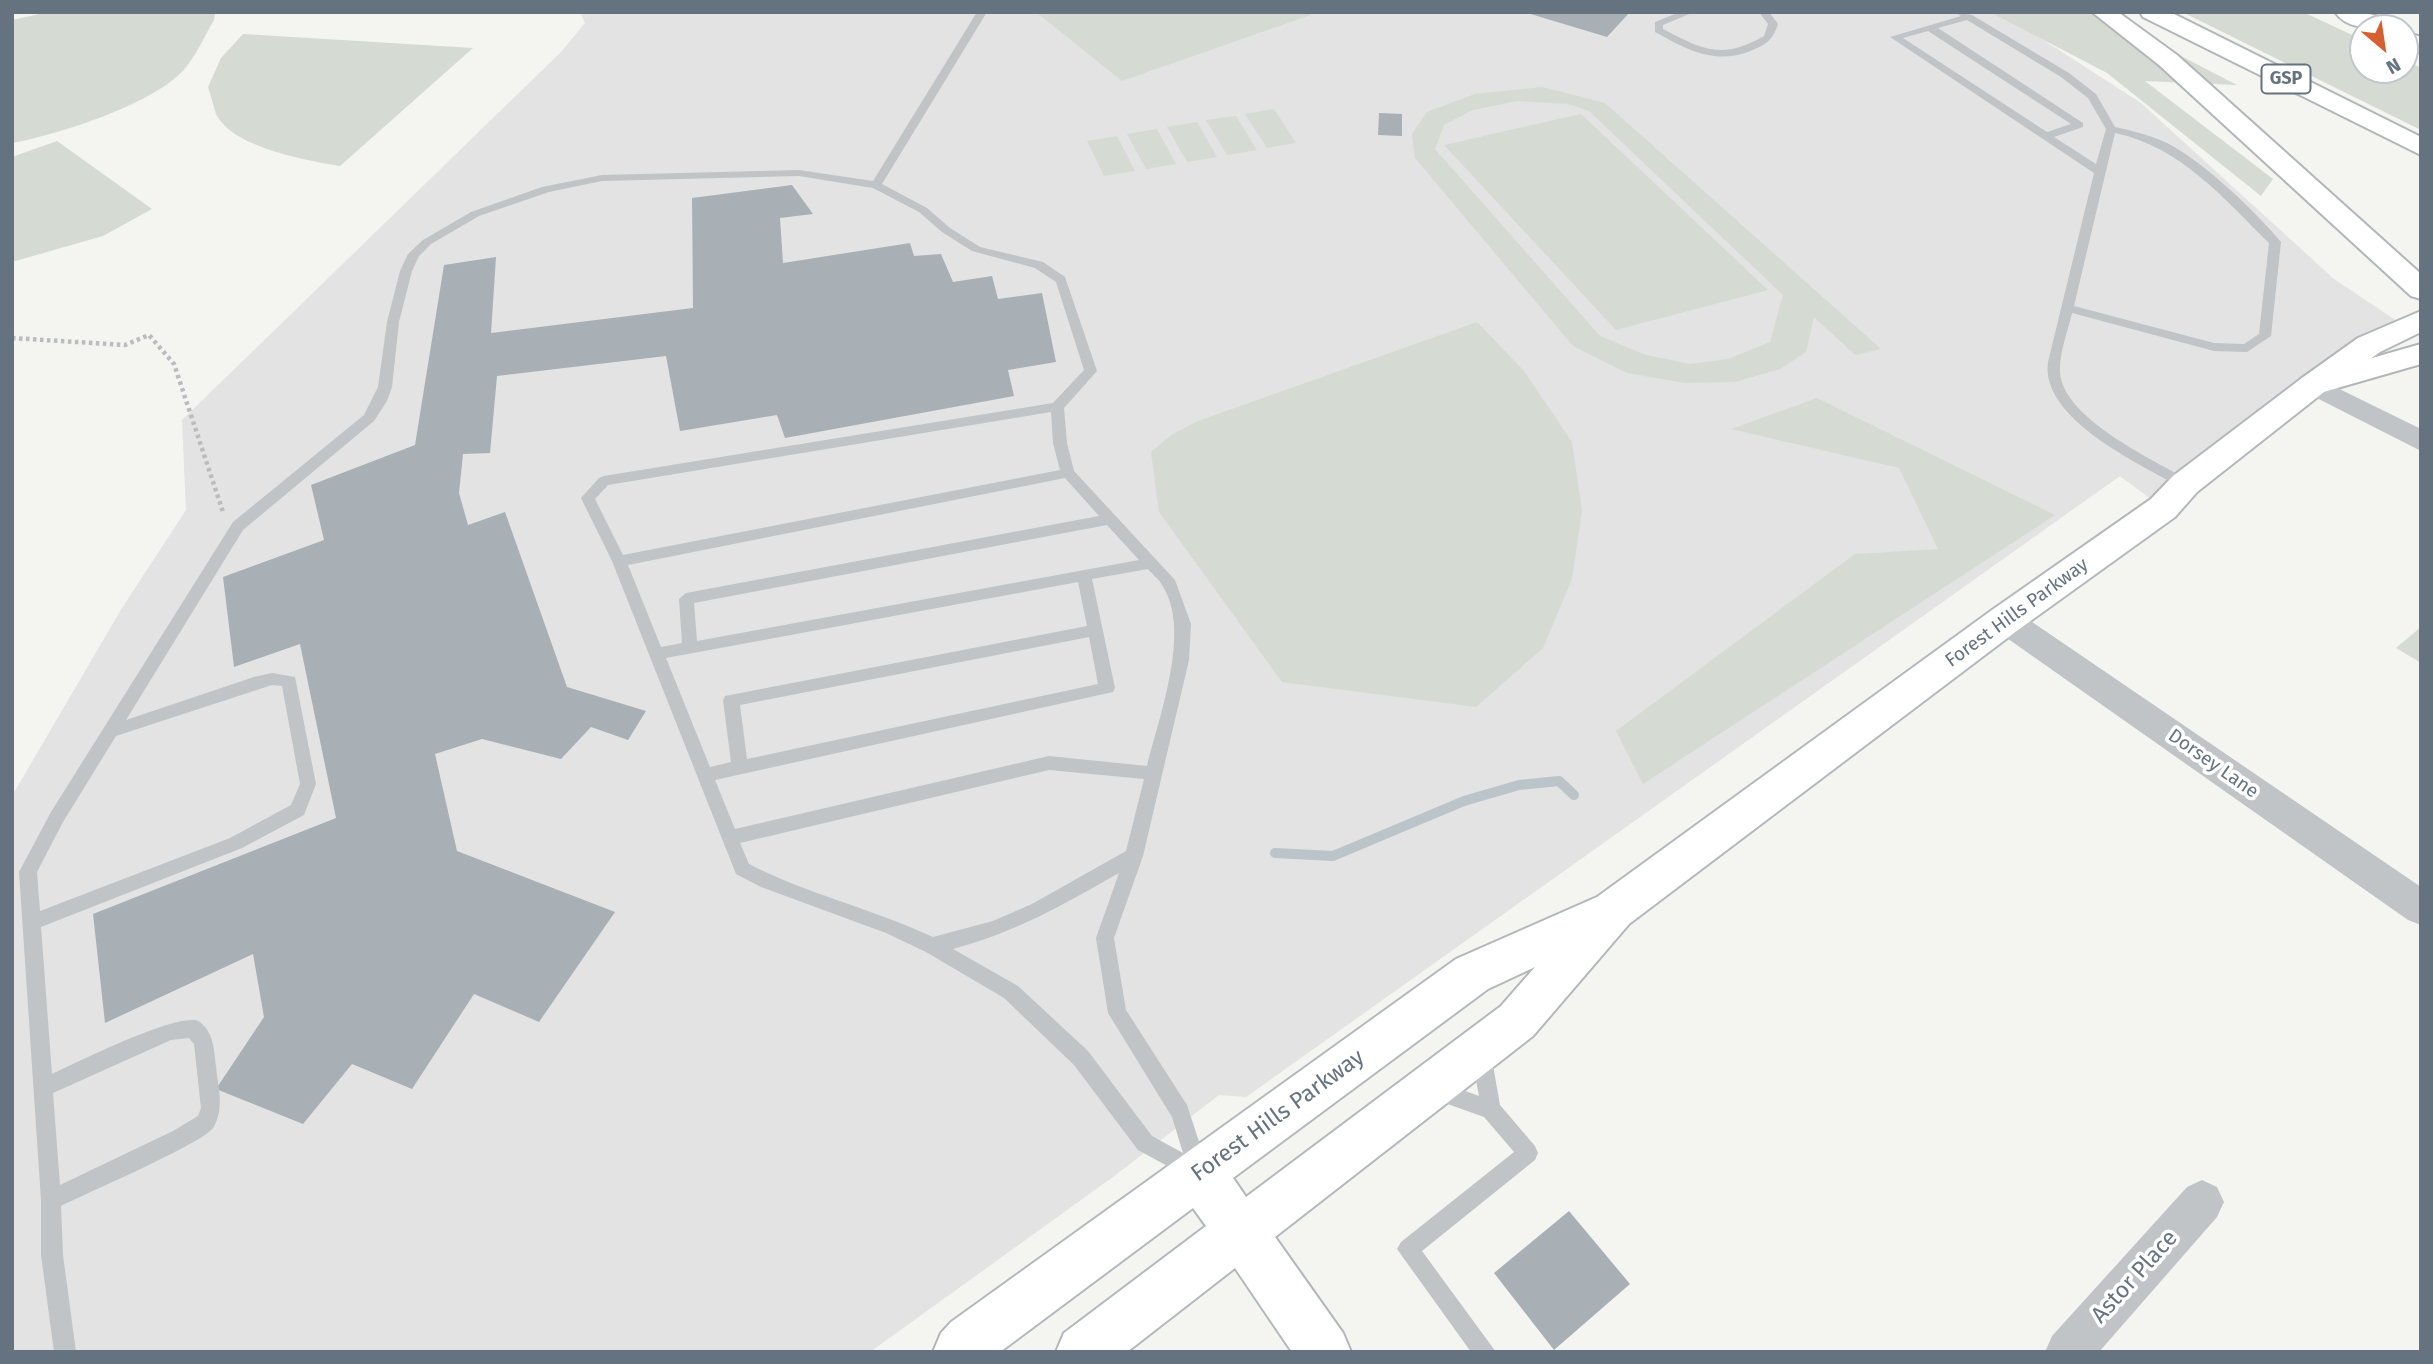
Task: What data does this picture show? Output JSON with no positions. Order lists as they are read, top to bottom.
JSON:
{
  "streets": {
    "main road": ["GSP", "Forest Hills Parkway"],
    "street": ["Dorsey Lane", "Astor Place"]
  },
  "crossings": [
    ["Forest Hills Parkway", "Dorsey Lane"]
  ],
  "north": "bottom right"
}
